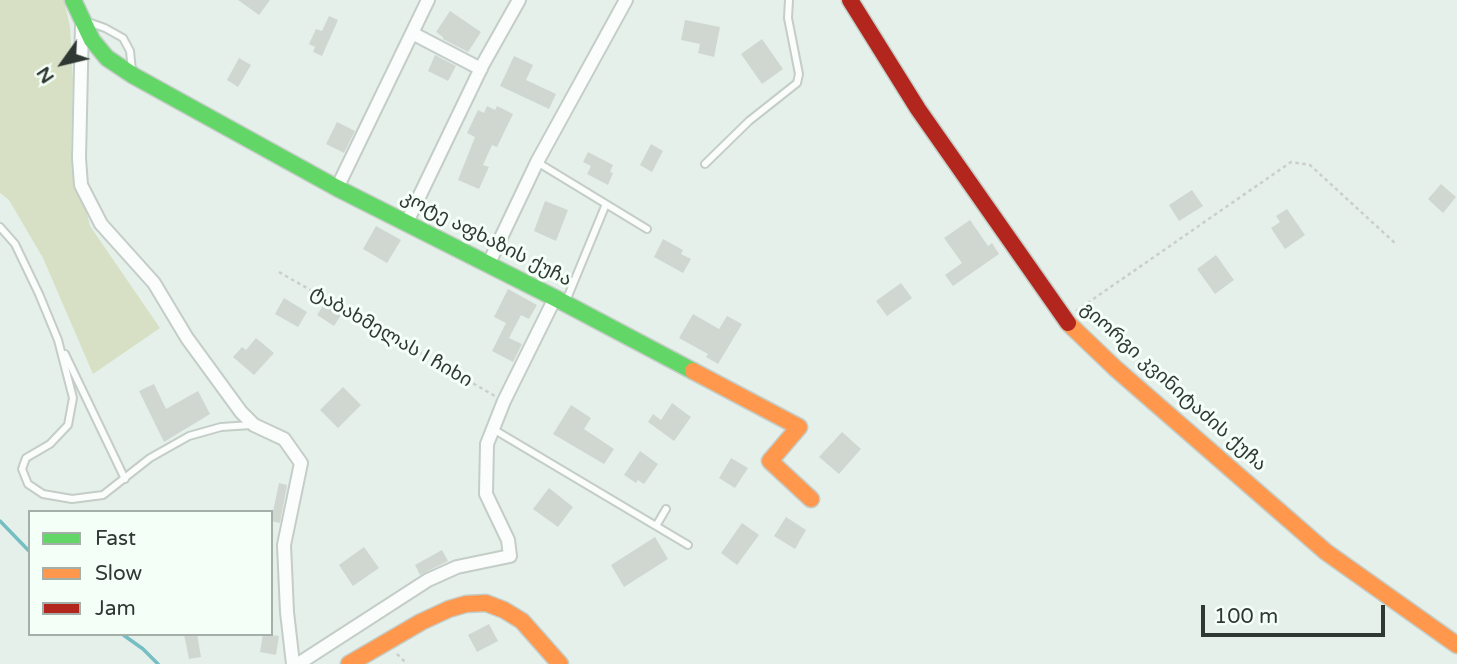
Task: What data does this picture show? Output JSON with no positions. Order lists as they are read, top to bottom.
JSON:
{
  "streets": {
    "street": ["კოტე აფხაზის ქუჩა", "გიორგი კვინიტაძის ქუჩა"],
    "path": ["ტაბახმელას I ჩიხი"]
  },
  "legend": ["Fast", "Slow", "Jam"],
  "scale_bar": "100 m",
  "north": "bottom left"
}
